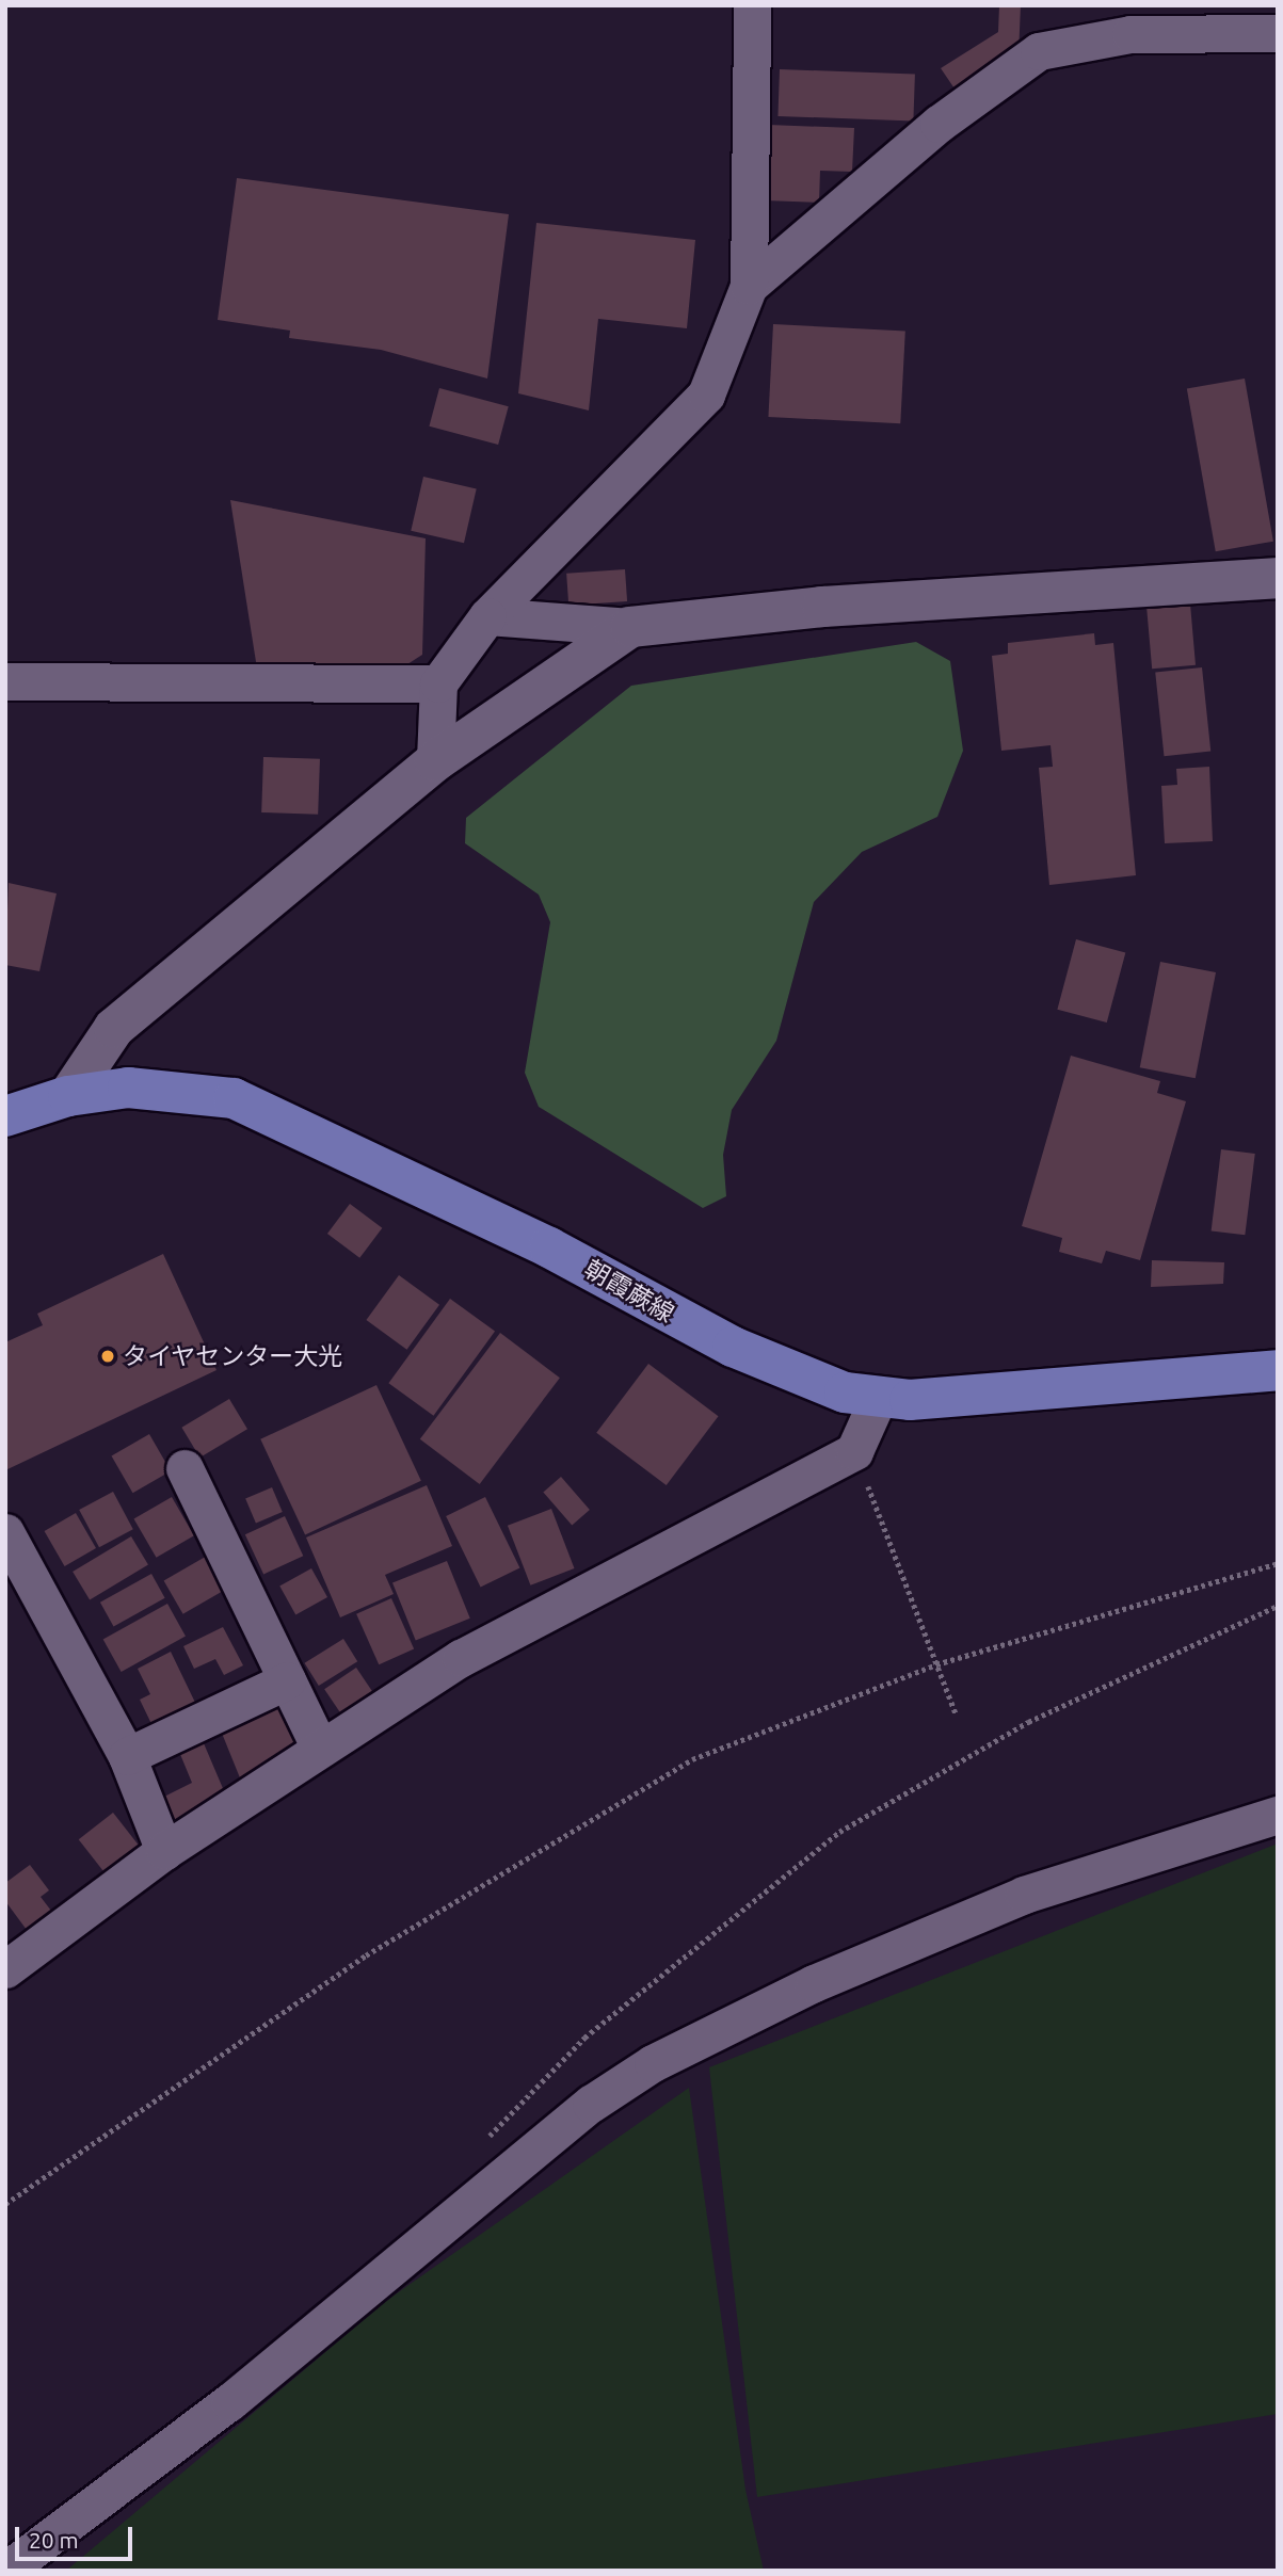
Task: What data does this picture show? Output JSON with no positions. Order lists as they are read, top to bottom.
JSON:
{
  "streets": {
    "main road": ["朝霞蕨線"]
  },
  "places": ["タイヤセンター大光"],
  "scale_bar": "20 m"
}
